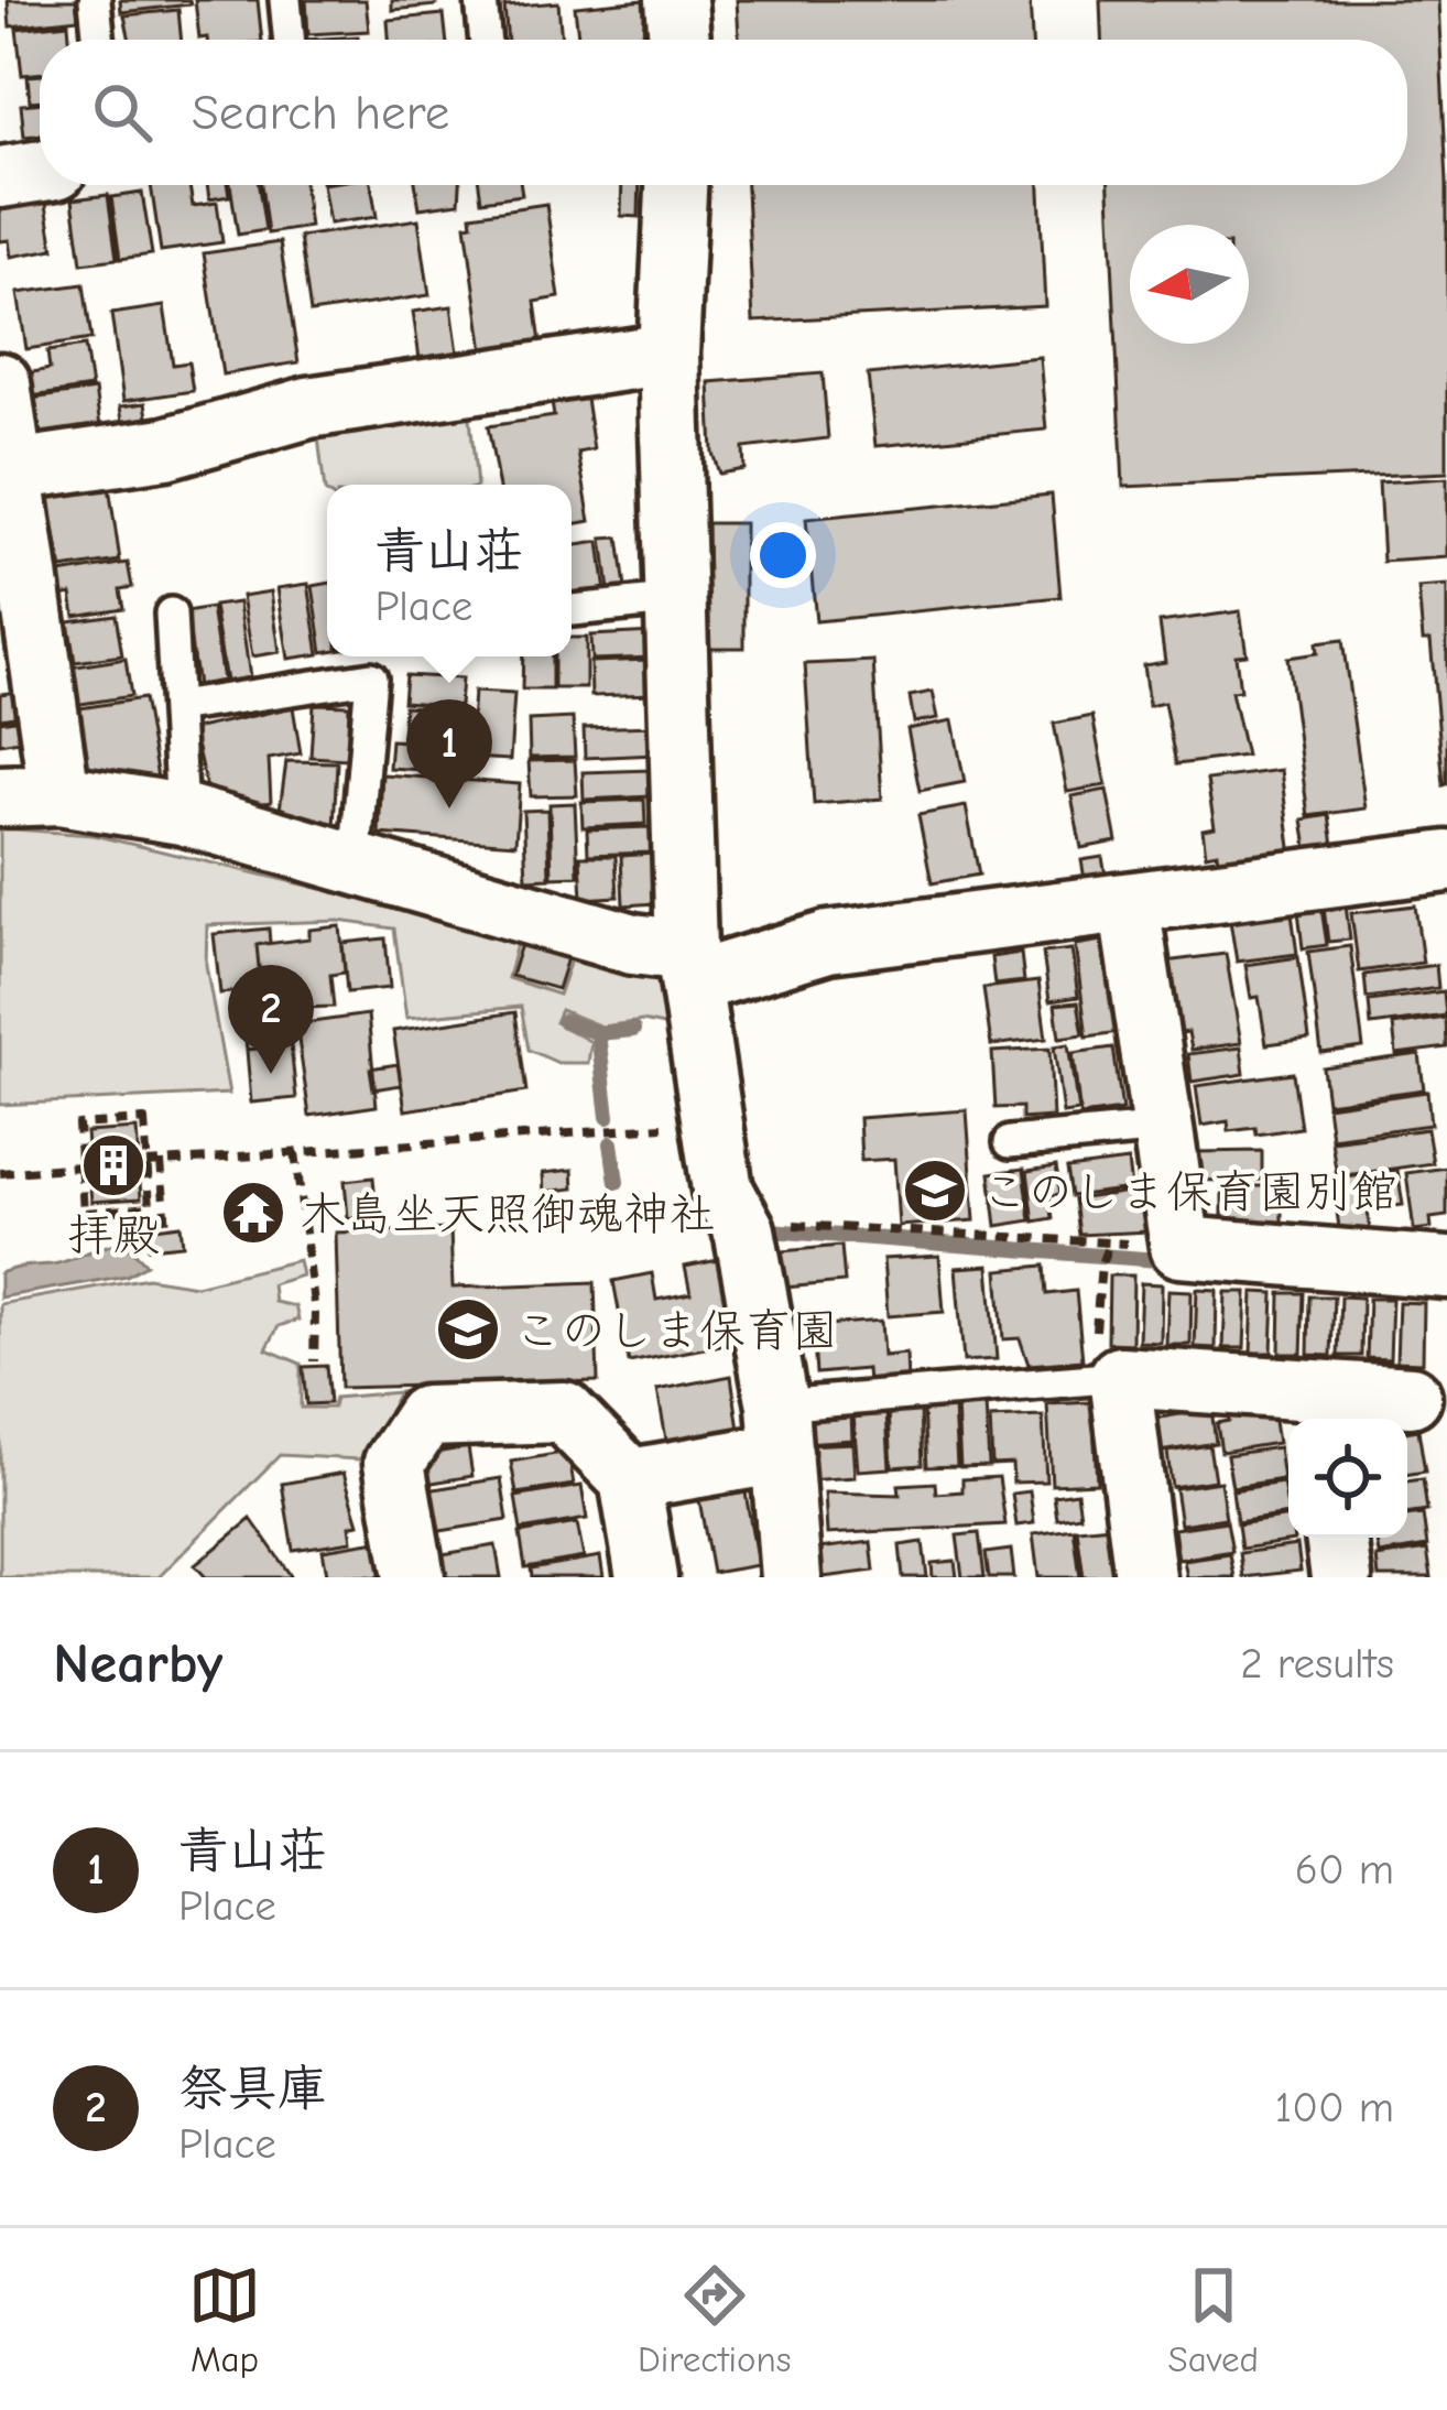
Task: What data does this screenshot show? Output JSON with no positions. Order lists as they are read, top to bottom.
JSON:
{
  "places": {
    "building": ["拝殿"],
    "school or university": ["このしま保育園別館", "このしま保育園"],
    "temple": ["木島坐天照御魂神社"]
  },
  "north": "left",
  "page": {
    "search": "Search here",
    "popup": ["青山荘", "Place"],
    "pins": ["1", "2"],
    "heading": ["Nearby", "2 results"],
    "list": [
      {
        "mark": "1",
        "name": "青山荘",
        "note": "Place",
        "value": "60 m"
      },
      {
        "mark": "2",
        "name": "祭具庫",
        "note": "Place",
        "value": "100 m"
      }
    ],
    "nav": ["Map", "Directions", "Saved"]
  }
}
